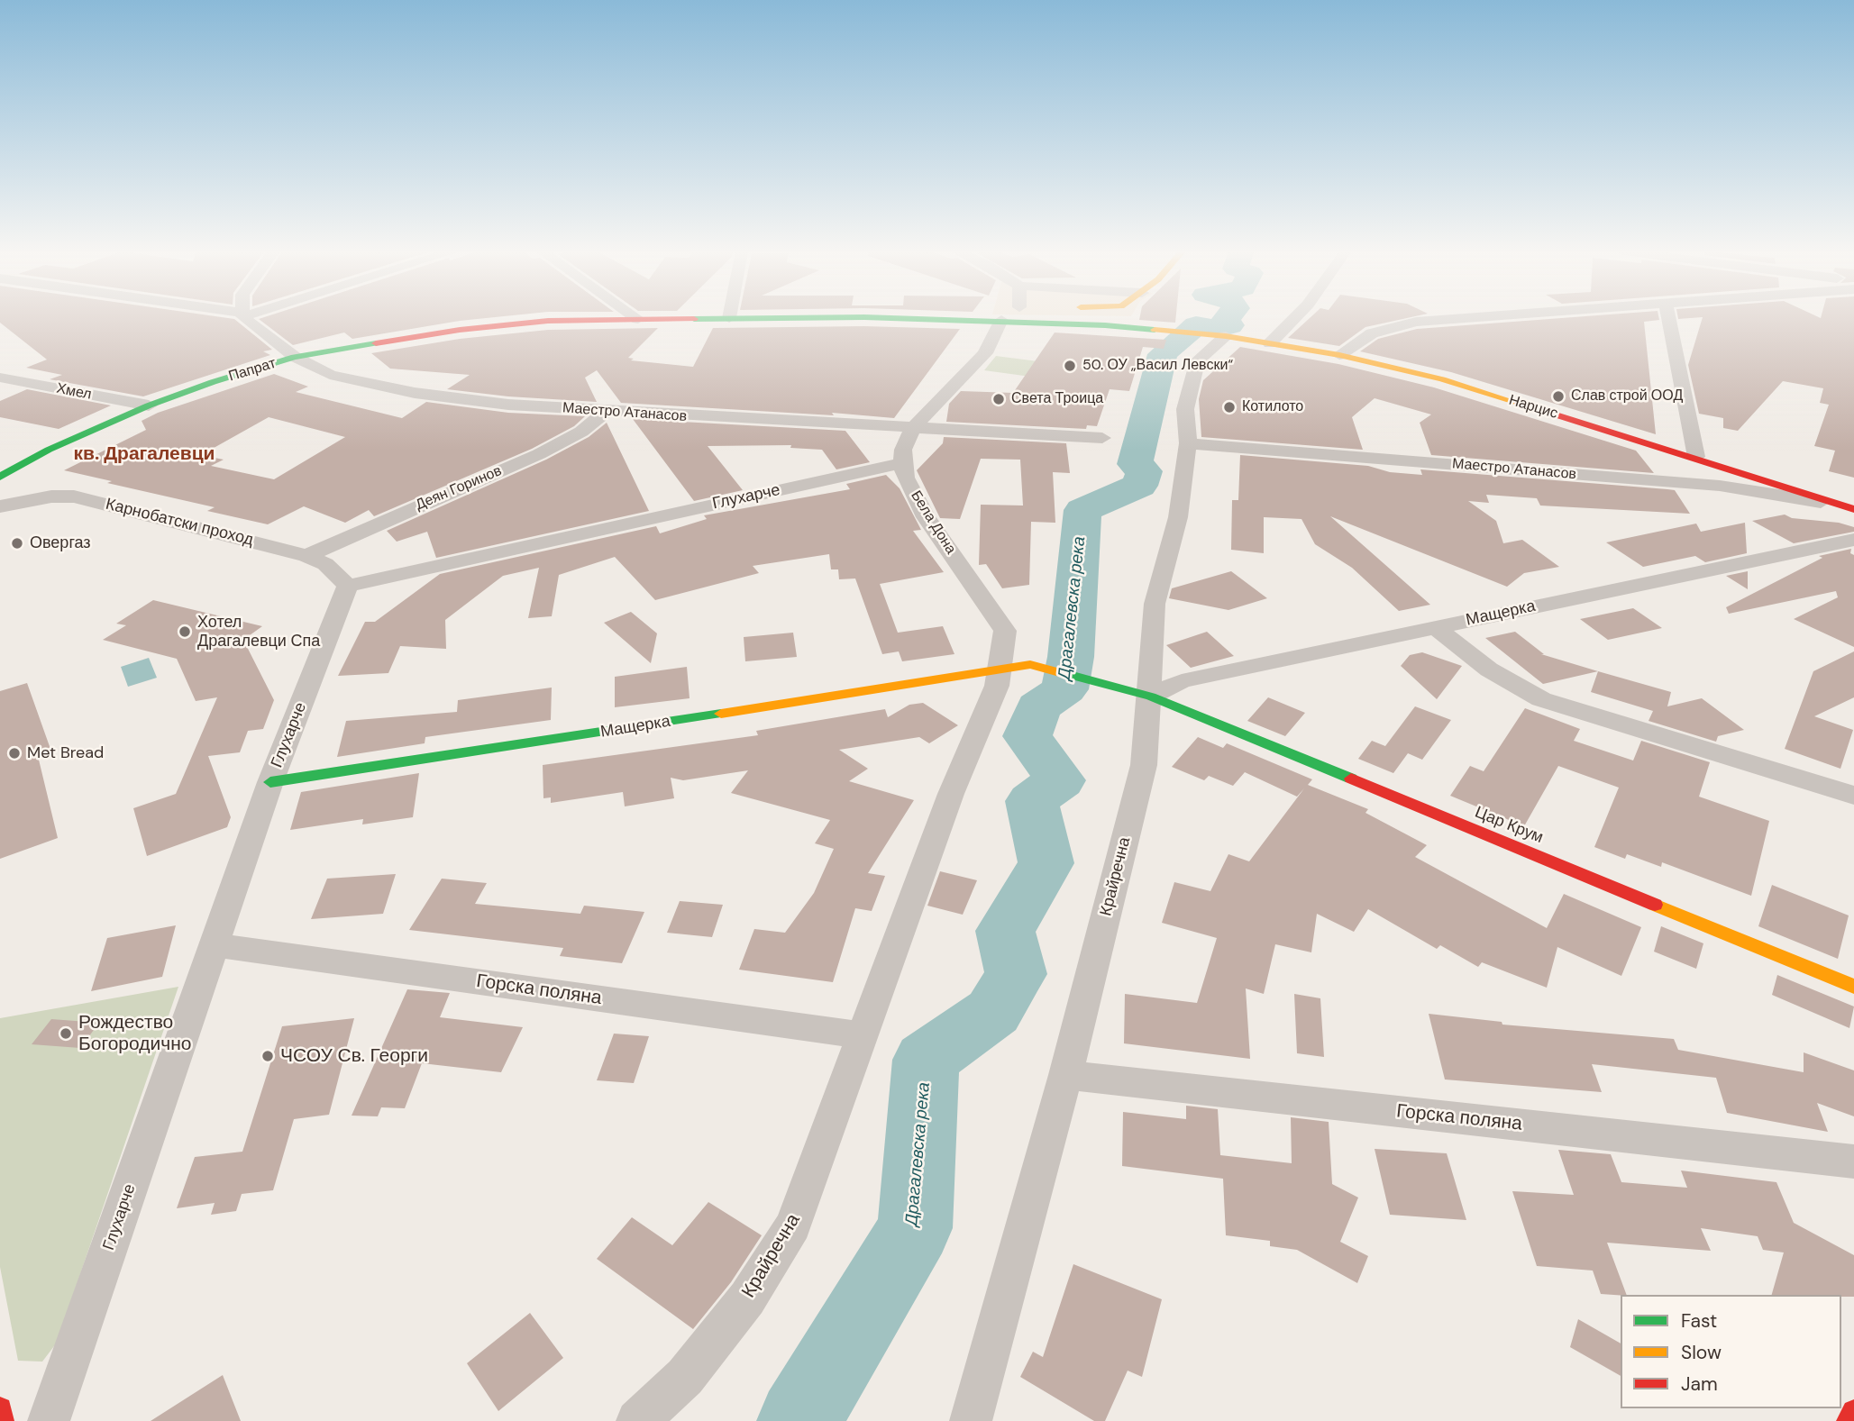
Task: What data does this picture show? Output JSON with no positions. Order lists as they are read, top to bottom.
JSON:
{
  "streets": {
    "main road": [
      "Папрат",
      "Нарцис",
      "Мащерка",
      "Цар Крум"
    ],
    "street": [
      "Хмел",
      "Маестро Атанасов",
      "Деян Горинов",
      "Глухарче",
      "Карнобатски проход",
      "Бела Дона",
      "Крайречна",
      "Горска поляна"
    ]
  },
  "crossings": [
    ["Папрат", "Хмел"],
    ["Папрат", "Нарцис"],
    ["Папрат", "Маестро Атанасов"],
    ["Папрат", "Крайречна"],
    ["Нарцис", "Маестро Атанасов"],
    ["Нарцис", "Крайречна"],
    ["Маестро Атанасов", "Деян Горинов"],
    ["Маестро Атанасов", "Крайречна"],
    ["Деян Горинов", "Карнобатски проход"],
    ["Глухарче", "Карнобатски проход"],
    ["Глухарче", "Бела Дона"],
    ["Глухарче", "Мащерка"],
    ["Глухарче", "Горска поляна"],
    ["Бела Дона", "Мащерка"],
    ["Бела Дона", "Цар Крум"],
    ["Бела Дона", "Крайречна"],
    ["Мащерка", "Цар Крум"],
    ["Мащерка", "Крайречна"],
    ["Цар Крум", "Крайречна"],
    ["Крайречна", "Горска поляна"]
  ],
  "districts": ["кв. Драгалевци"],
  "water": ["Драгалевска река"],
  "places": [
    "50. ОУ „Васил Левски“",
    "Слав строй ООД",
    "Света Троица",
    "Котилото",
    "Овергаз",
    "Хотел Драгалевци Спа",
    "Met Bread",
    "Рождество Богородично",
    "ЧСОУ Св. Георги"
  ],
  "legend": ["Fast", "Slow", "Jam"]
}
